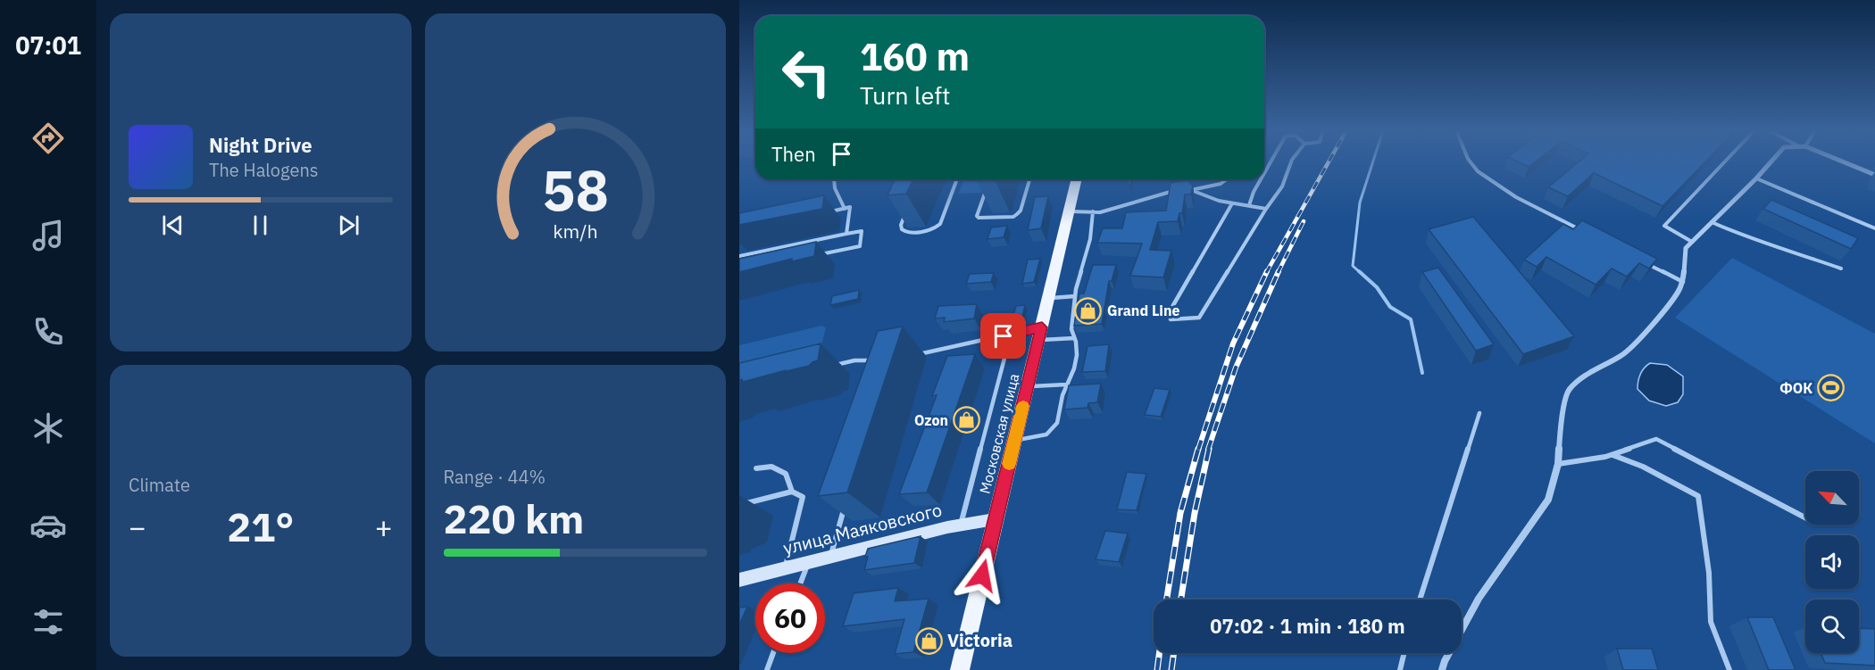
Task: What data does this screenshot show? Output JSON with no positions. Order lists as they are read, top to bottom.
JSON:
{
  "streets": {
    "main road": ["Московская улица"],
    "street": ["улица Маяковского"]
  },
  "crossings": [
    ["Московская улица", "улица Маяковского"]
  ],
  "places": {
    "shop": ["Grand Line", "Ozon", "Victoria"],
    "sports": ["ФОК"]
  },
  "north": "top left",
  "page": {
    "tabs": "07:01",
    "turn": ["160 m", "Turn left"],
    "song": ["Night Drive", "The Halogens"],
    "then": "Then",
    "tile": [
      "Climate",
      ["Range · 44%", "220 km"]
    ],
    "heat": ["−", "21°", "+"],
    "limit": "60",
    "trip": "07:02 · 1 min · 180 m",
    "gauge": ["58", "km/h"]
  }
}
